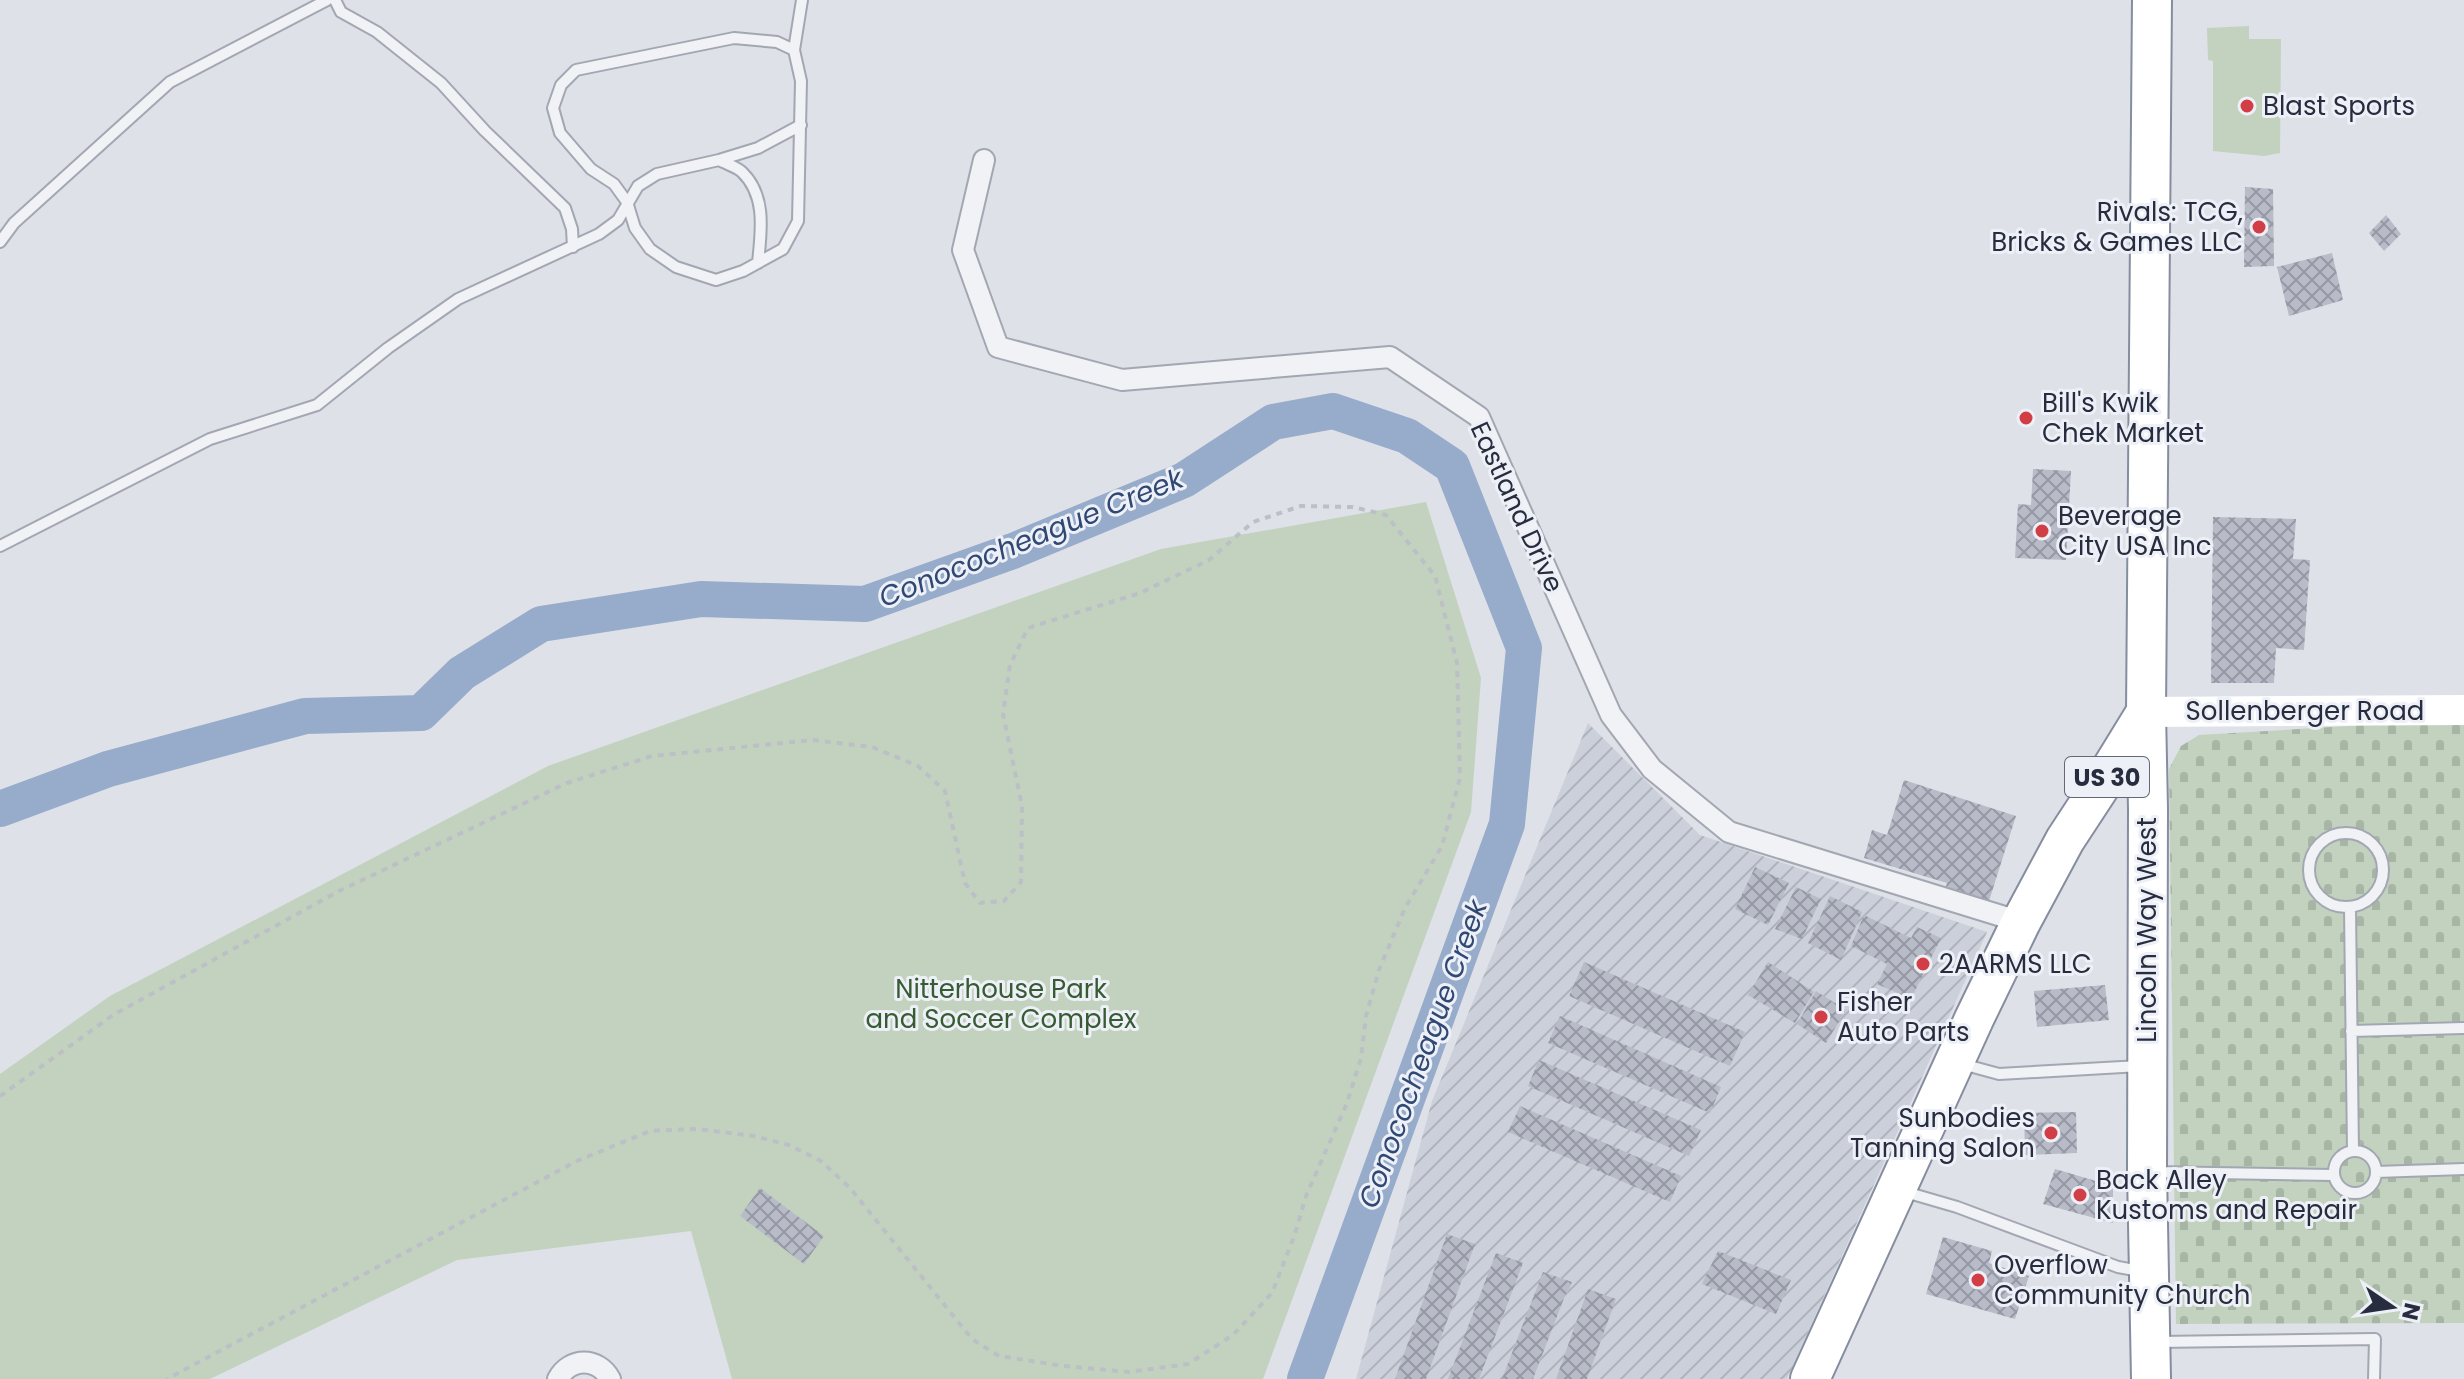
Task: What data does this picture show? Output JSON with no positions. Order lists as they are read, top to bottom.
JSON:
{
  "streets": {
    "highway": ["US 30", "Lincoln Way West"],
    "street": ["Eastland Drive", "Sollenberger Road"]
  },
  "crossings": [
    ["Eastland Drive", "US 30"],
    ["Sollenberger Road", "US 30"],
    ["Sollenberger Road", "Lincoln Way West"],
    ["US 30", "Lincoln Way West"]
  ],
  "water": ["Conococheague Creek"],
  "parks": ["Nitterhouse Park and Soccer Complex"],
  "places": [
    "Blast Sports",
    "Rivals: TCG, Bricks & Games LLC",
    "Bill's Kwik Chek Market",
    "Beverage City USA Inc",
    "2AARMS LLC",
    "Fisher Auto Parts",
    "Sunbodies Tanning Salon",
    "Back Alley Kustoms and Repair",
    "Overflow Community Church"
  ],
  "north": "right"
}
